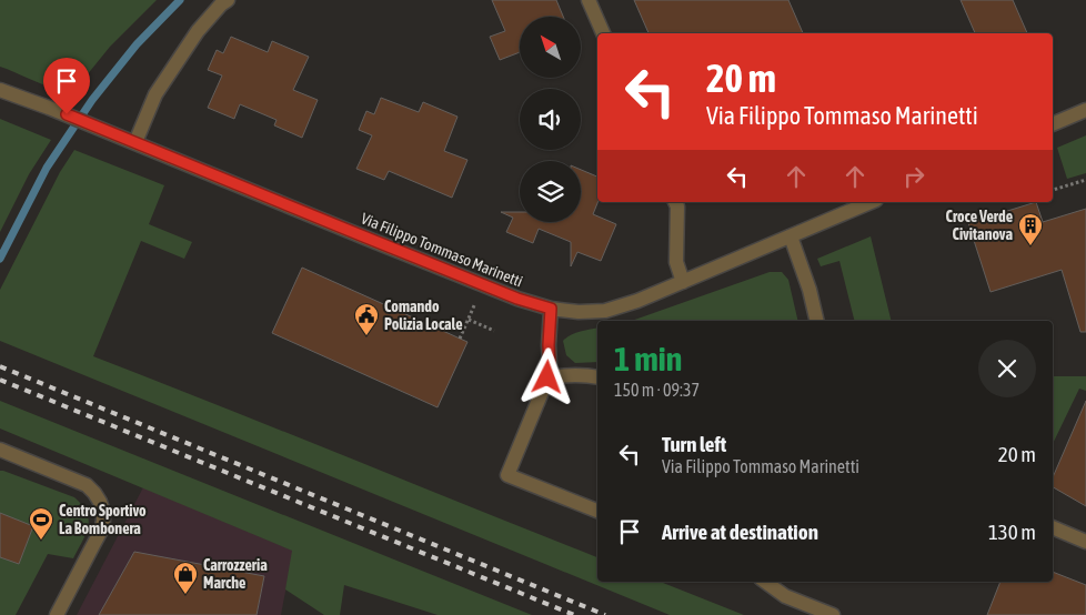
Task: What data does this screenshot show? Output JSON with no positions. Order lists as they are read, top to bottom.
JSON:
{
  "streets": {
    "street": ["Via Filippo Tommaso Marinetti"]
  },
  "places": {
    "building": ["Croce Verde Civitanova"],
    "public building": ["Comando Polizia Locale"],
    "sports": ["Centro Sportivo La Bombonera"],
    "shop": ["Carrozzeria Marche"]
  },
  "north": "top left",
  "page": {
    "turn": ["20 m", "Via Filippo Tommaso Marinetti"],
    "heading": ["1 min", "150 m · 09:37"],
    "list": [
      {
        "name": "Turn left",
        "note": "Via Filippo Tommaso Marinetti",
        "value": "20 m"
      },
      {
        "name": "Arrive at destination",
        "value": "130 m"
      }
    ]
  }
}
